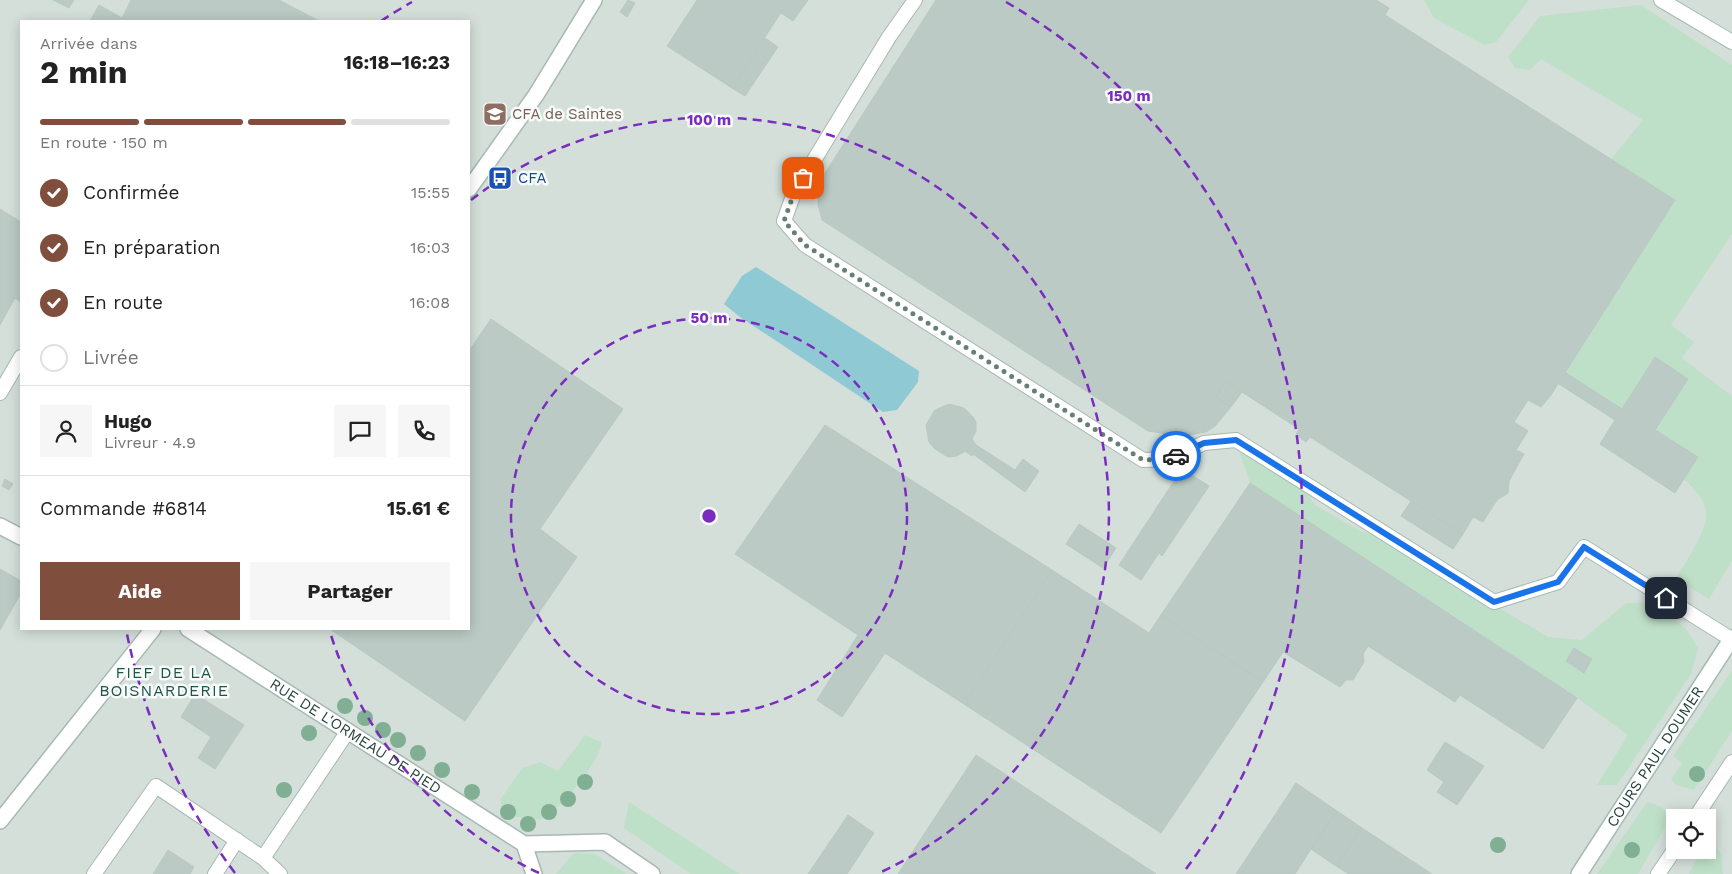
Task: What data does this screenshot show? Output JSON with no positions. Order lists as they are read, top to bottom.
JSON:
{
  "streets": {
    "street": ["RUE DE L'ORMEAU DE PIED", "COURS PAUL DOUMER"]
  },
  "districts": ["FIEF DE LA BOISNARDERIE"],
  "places": {
    "school or university": ["CFA de Saintes"],
    "bus stop": ["CFA"]
  },
  "page": {
    "heading": ["2 min", "Arrivée dans", "16:18–16:23"],
    "panel": [
      "Hugo",
      "Livreur · 4.9",
      "Commande #6814",
      "15.61 €"
    ],
    "bar": "En route · 150 m",
    "list": [
      ["Confirmée", "15:55"],
      ["En préparation", "16:03"],
      ["En route", "16:08"],
      "Livrée"
    ],
    "buttons": ["Aide", "Partager"]
  },
  "rings": ["150 m", "100 m", "50 m"]
}
